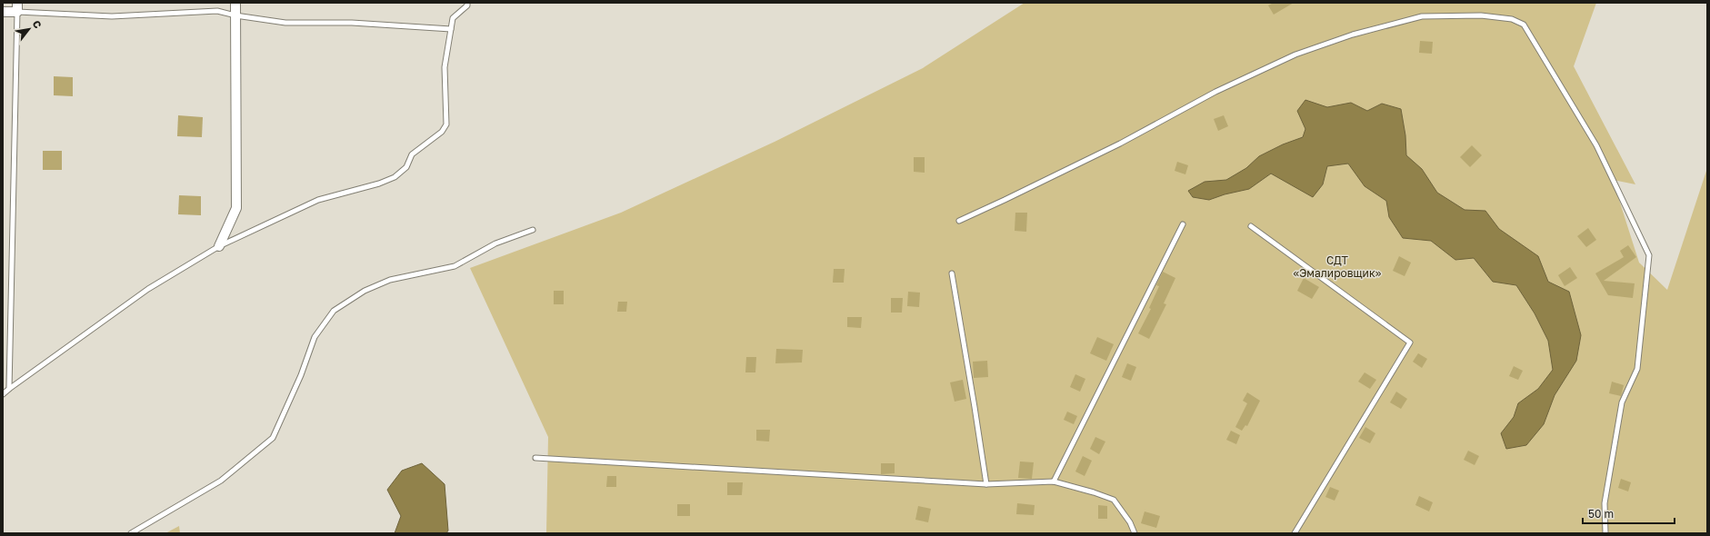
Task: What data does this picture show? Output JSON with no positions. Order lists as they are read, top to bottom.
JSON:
{
  "parks": ["СДТ «Эмалировщик»"],
  "scale_bar": "50 m",
  "north": "top right"
}
